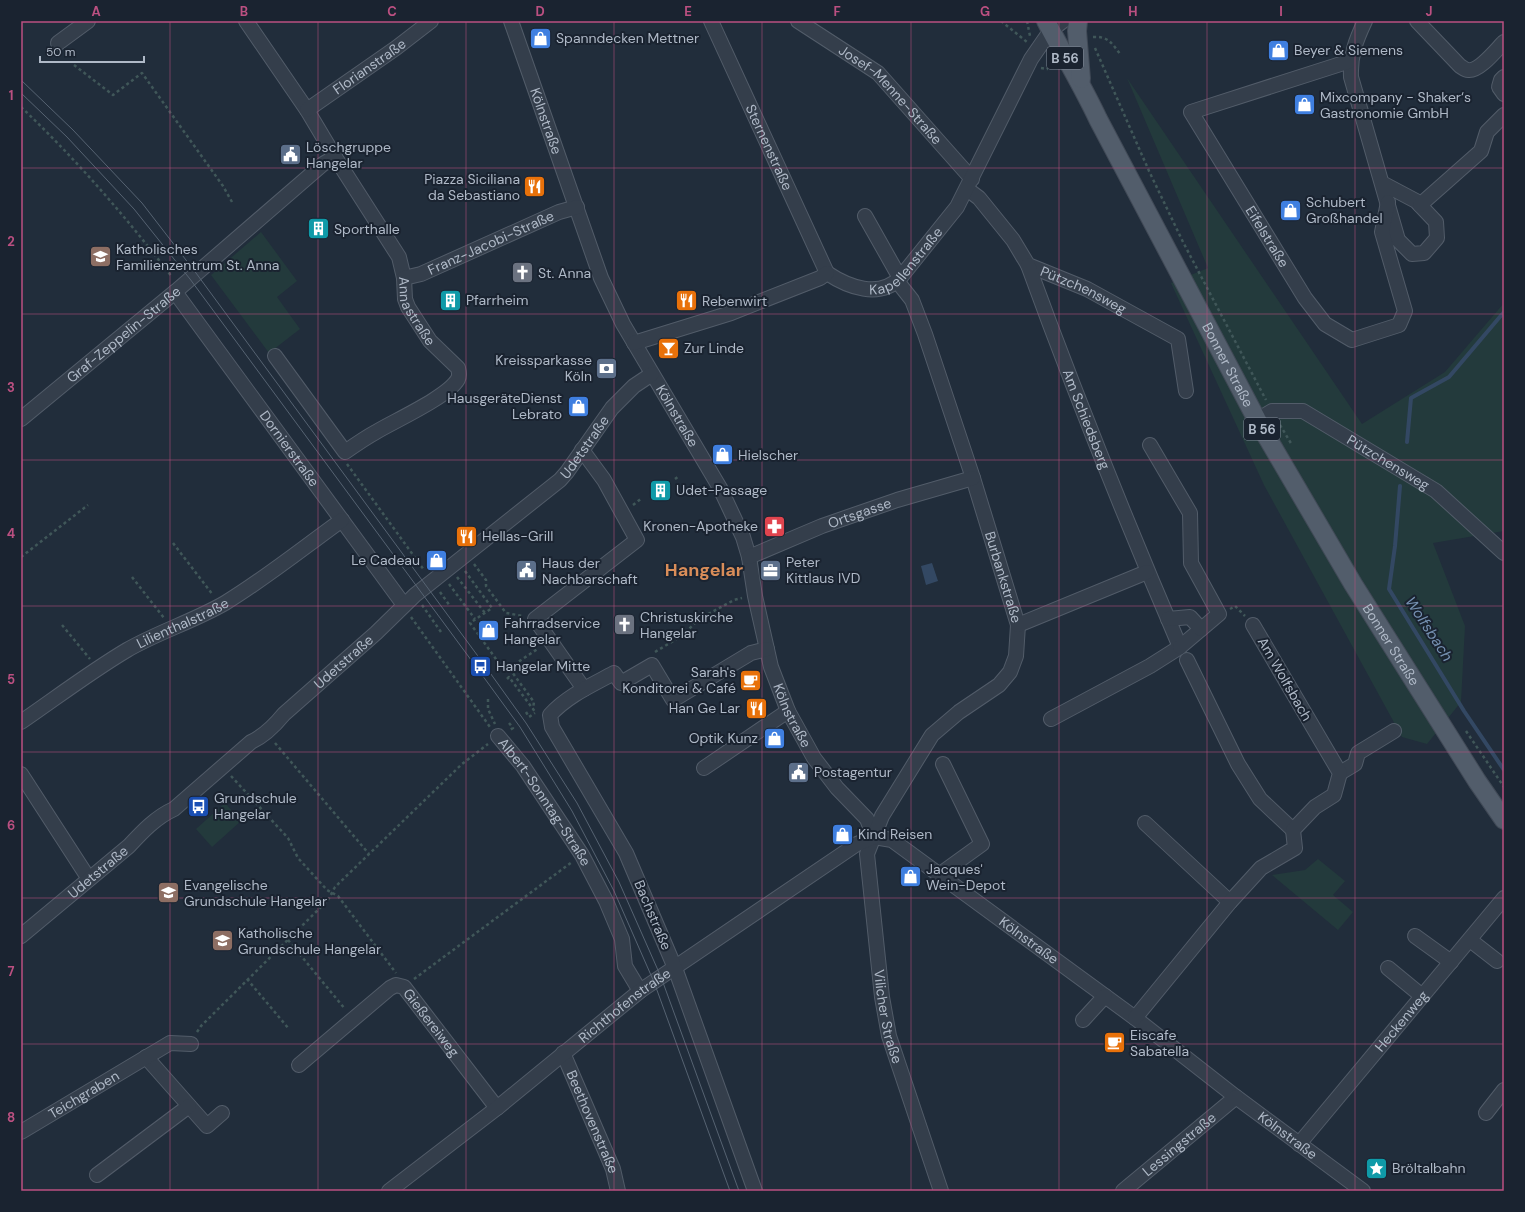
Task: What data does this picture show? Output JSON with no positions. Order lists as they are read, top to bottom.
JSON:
{
  "streets": {
    "main road": ["B 56", "Bonner Straße"],
    "street": [
      "Florianstraße",
      "Josef-Menne-Straße",
      "Kölnstraße",
      "Sternenstraße",
      "Eifelstraße",
      "Franz-Jacobi-Straße",
      "Kapellenstraße",
      "Pützchensweg",
      "Annastraße",
      "Graf-Zeppelin-Straße",
      "Am Schiedsberg",
      "Udetstraße",
      "Dornierstraße",
      "Ortsgasse",
      "Burbankstraße",
      "Lilienthalstraße",
      "Am Wolfsbach",
      "Albert-Sonntag-Straße",
      "Bachstraße",
      "Richthofenstraße",
      "Vilicher Straße",
      "Heckenweg",
      "Gießereiweg",
      "Teichgraben",
      "Beethovenstraße",
      "Lessingstraße"
    ]
  },
  "crossings": [
    ["Florianstraße", "Annastraße"],
    ["Josef-Menne-Straße", "Kapellenstraße"],
    ["Josef-Menne-Straße", "Pützchensweg"],
    ["Kölnstraße", "Franz-Jacobi-Straße"],
    ["Kölnstraße", "Udetstraße"],
    ["Kölnstraße", "Ortsgasse"],
    ["Kölnstraße", "Burbankstraße"],
    ["Kölnstraße", "Richthofenstraße"],
    ["Kölnstraße", "Vilicher Straße"],
    ["Kölnstraße", "Heckenweg"],
    ["Kölnstraße", "Lessingstraße"],
    ["Sternenstraße", "Kapellenstraße"],
    ["Franz-Jacobi-Straße", "Annastraße"],
    ["Kapellenstraße", "Pützchensweg"],
    ["Kapellenstraße", "Bonner Straße"],
    ["Kapellenstraße", "Burbankstraße"],
    ["Pützchensweg", "Bonner Straße"],
    ["Pützchensweg", "Am Schiedsberg"],
    ["Annastraße", "Graf-Zeppelin-Straße"],
    ["Graf-Zeppelin-Straße", "Dornierstraße"],
    ["Udetstraße", "Dornierstraße"],
    ["Dornierstraße", "Lilienthalstraße"],
    ["Ortsgasse", "Burbankstraße"],
    ["Burbankstraße", "Richthofenstraße"],
    ["Burbankstraße", "Vilicher Straße"],
    ["Albert-Sonntag-Straße", "Richthofenstraße"],
    ["Albert-Sonntag-Straße", "Teichgraben"],
    ["Bachstraße", "Richthofenstraße"],
    ["Richthofenstraße", "Vilicher Straße"],
    ["Richthofenstraße", "Gießereiweg"],
    ["Richthofenstraße", "Beethovenstraße"]
  ],
  "districts": ["Hangelar"],
  "water": ["Wolfsbach"],
  "places": {
    "shop": [
      "Spanndecken Mettner",
      "Beyer & Siemens",
      "Mixcompany - Shaker‘s Gastronomie GmbH",
      "Schubert Großhandel",
      "HausgeräteDienst Lebrato",
      "Hielscher",
      "Le Cadeau",
      "Fahrradservice Hangelar",
      "Optik Kunz",
      "Kind Reisen",
      "Jacques' Wein-Depot"
    ],
    "public building": ["Löschgruppe Hangelar", "Haus der Nachbarschaft", "Postagentur"],
    "restaurant": [
      "Piazza Siciliana da Sebastiano",
      "Rebenwirt",
      "Hellas-Grill",
      "Han Ge Lar"
    ],
    "building": ["Sporthalle", "Pfarrheim", "Udet-Passage"],
    "school or university": ["Katholisches Familienzentrum St. Anna", "Evangelische Grundschule Hangelar", "Katholische Grundschule Hangelar"],
    "church": ["St. Anna", "Christuskirche Hangelar"],
    "bar": ["Zur Linde"],
    "bank": ["Kreissparkasse Köln"],
    "pharmacy": ["Kronen-Apotheke"],
    "office": ["Peter Kittlaus IVD"],
    "bus stop": ["Hangelar Mitte", "Grundschule Hangelar"],
    "cafe": ["Sarah's Konditorei & Café", "Eiscafe Sabatella"],
    "place": ["Bröltalbahn"]
  },
  "scale_bar": "50 m",
  "grid": {
    "columns": [
      "A",
      "B",
      "C",
      "D",
      "E",
      "F",
      "G",
      "H",
      "I",
      "J"
    ],
    "rows": [
      "1",
      "2",
      "3",
      "4",
      "5",
      "6",
      "7",
      "8"
    ]
  }
}
